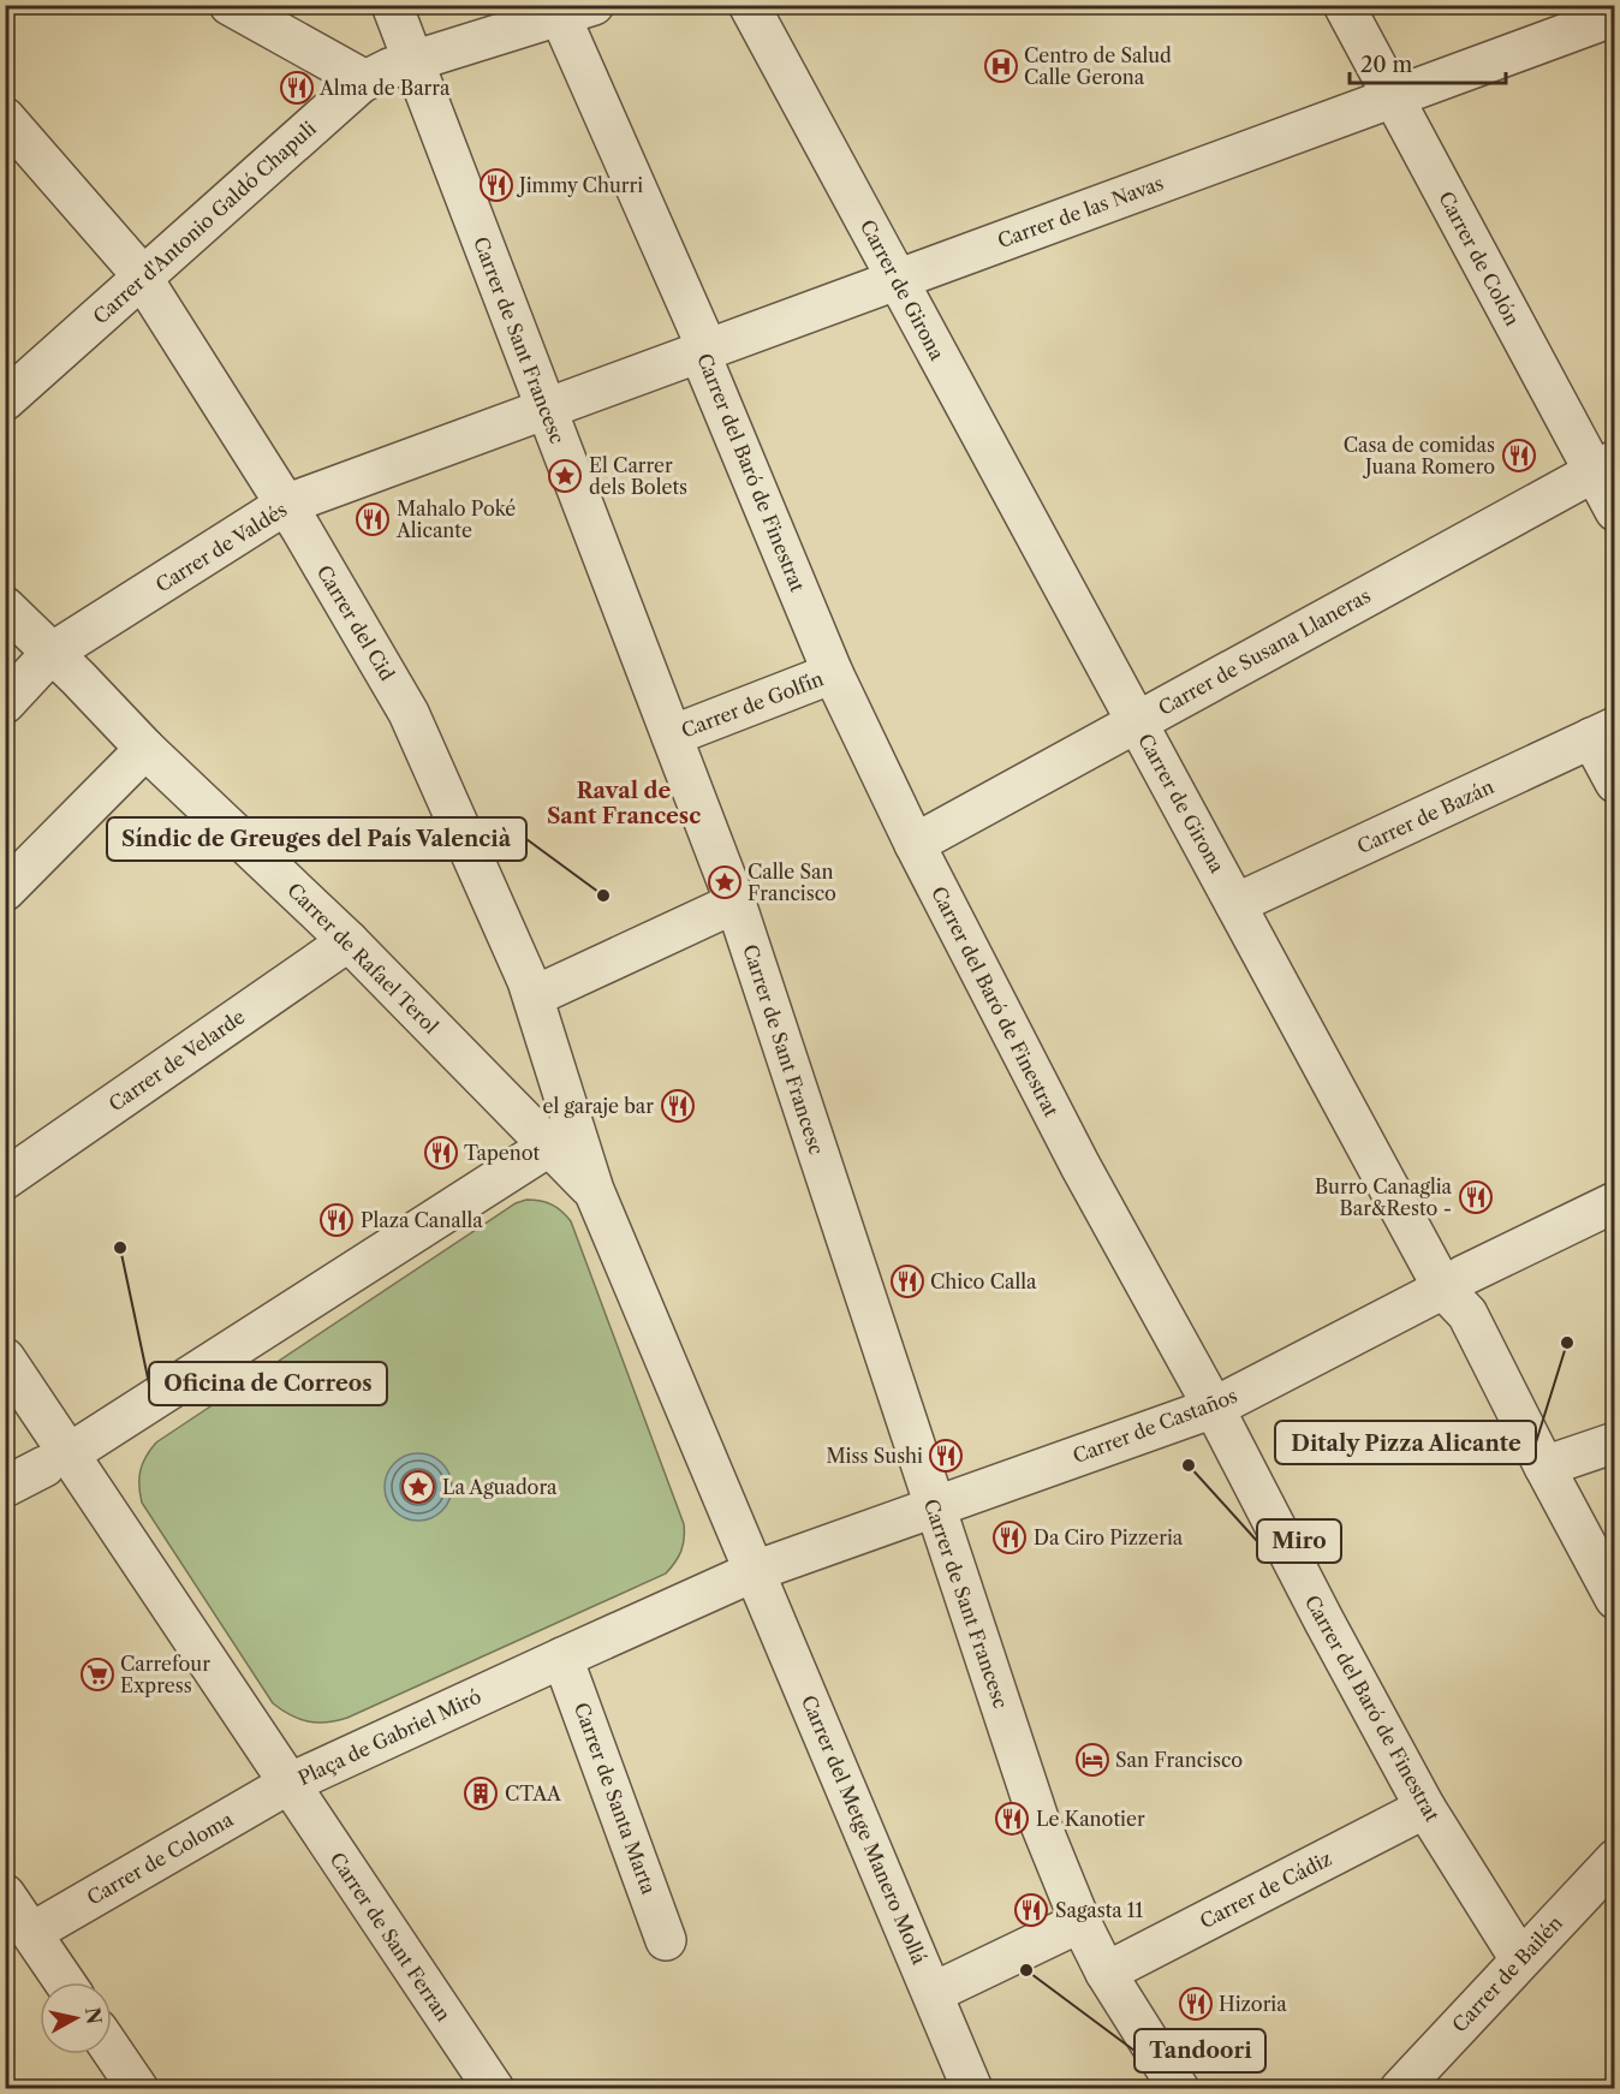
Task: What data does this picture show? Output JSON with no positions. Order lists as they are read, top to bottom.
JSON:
{
  "streets": {
    "street": [
      "Carrer de las Navas",
      "Carrer d'Antonio Galdó Chapuli",
      "Carrer de Colón",
      "Carrer de Girona",
      "Carrer de Sant Francesc",
      "Carrer del Baró de Finestrat",
      "Carrer de Valdés",
      "Carrer del Cid",
      "Carrer de Susana Llaneras",
      "Carrer de Golfín",
      "Carrer de Bazán",
      "Carrer de Rafael Terol",
      "Carrer de Velarde",
      "Carrer de Castaños",
      "Plaça de Gabriel Miró",
      "Carrer de Santa Marta",
      "Carrer del Metge Manero Mollá",
      "Carrer de Coloma",
      "Carrer de Cádiz",
      "Carrer de Sant Ferran",
      "Carrer de Bailén"
    ]
  },
  "crossings": [
    ["Carrer de las Navas", "Carrer de Colón"],
    ["Carrer de las Navas", "Carrer de Girona"],
    ["Carrer de las Navas", "Carrer de Sant Francesc"],
    ["Carrer de las Navas", "Carrer del Baró de Finestrat"],
    ["Carrer de las Navas", "Carrer de Valdés"],
    ["Carrer d'Antonio Galdó Chapuli", "Carrer de Sant Francesc"],
    ["Carrer d'Antonio Galdó Chapuli", "Carrer del Baró de Finestrat"],
    ["Carrer d'Antonio Galdó Chapuli", "Carrer del Cid"],
    ["Carrer de Colón", "Carrer de Susana Llaneras"],
    ["Carrer de Girona", "Carrer de Susana Llaneras"],
    ["Carrer de Girona", "Carrer de Bazán"],
    ["Carrer de Girona", "Carrer de Castaños"],
    ["Carrer de Sant Francesc", "Carrer de Valdés"],
    ["Carrer de Sant Francesc", "Carrer de Golfín"],
    ["Carrer de Sant Francesc", "Carrer de Castaños"],
    ["Carrer de Sant Francesc", "Carrer de Cádiz"],
    ["Carrer del Baró de Finestrat", "Carrer de Susana Llaneras"],
    ["Carrer del Baró de Finestrat", "Carrer de Golfín"],
    ["Carrer del Baró de Finestrat", "Carrer de Castaños"],
    ["Carrer del Baró de Finestrat", "Carrer de Cádiz"],
    ["Carrer del Baró de Finestrat", "Carrer de Bailén"],
    ["Carrer de Valdés", "Carrer del Cid"],
    ["Carrer de Valdés", "Carrer de Rafael Terol"],
    ["Carrer del Cid", "Carrer de Rafael Terol"],
    ["Carrer de Rafael Terol", "Carrer de Velarde"],
    ["Carrer de Castaños", "Plaça de Gabriel Miró"],
    ["Carrer de Castaños", "Carrer del Metge Manero Mollá"],
    ["Plaça de Gabriel Miró", "Carrer de Santa Marta"],
    ["Plaça de Gabriel Miró", "Carrer del Metge Manero Mollá"],
    ["Plaça de Gabriel Miró", "Carrer de Coloma"],
    ["Plaça de Gabriel Miró", "Carrer de Sant Ferran"],
    ["Carrer de Coloma", "Carrer de Sant Ferran"]
  ],
  "districts": ["Raval de Sant Francesc"],
  "places": {
    "hospital": ["Centro de Salud Calle Gerona"],
    "restaurant": [
      "Alma de Barra",
      "Jimmy Churri",
      "Casa de comidas Juana Romero",
      "Mahalo Poké Alicante",
      "el garaje bar",
      "Tapenot",
      "Burro Canaglia Bar&Resto -",
      "Plaza Canalla",
      "Chico Calla",
      "Miss Sushi",
      "Da Ciro Pizzeria",
      "Le Kanotier",
      "Sagasta 11",
      "Hizoria"
    ],
    "place": ["El Carrer dels Bolets", "Calle San Francisco", "La Aguadora"],
    "other": [
      "Síndic de Greuges del País Valencià",
      "Oficina de Correos",
      "Ditaly Pizza Alicante",
      "Miro",
      "Tandoori"
    ],
    "supermarket": ["Carrefour Express"],
    "hotel": ["San Francisco"],
    "building": ["CTAA"]
  },
  "scale_bar": "20 m",
  "north": "right"
}
